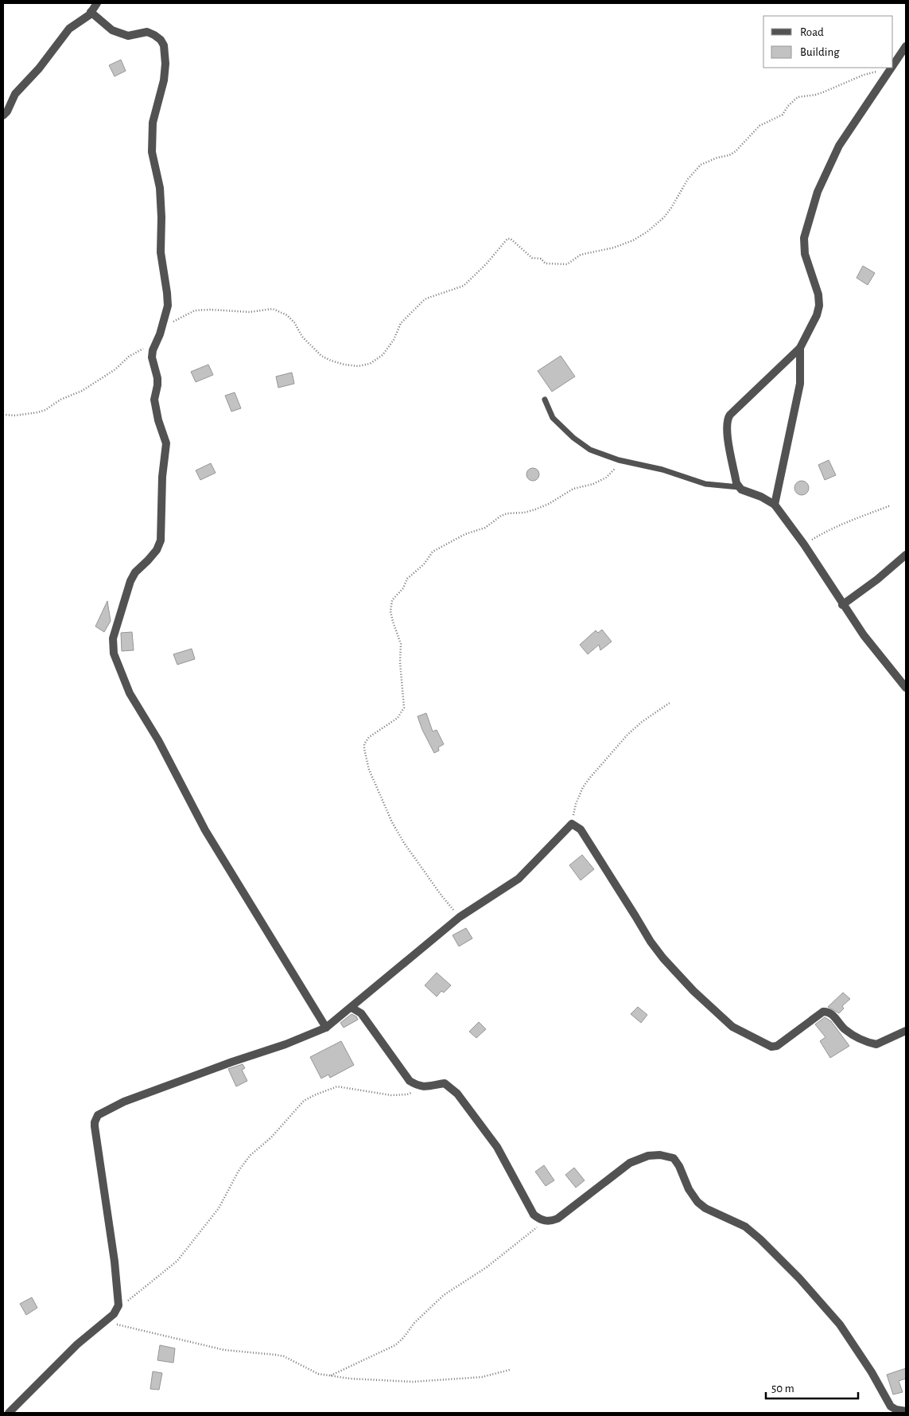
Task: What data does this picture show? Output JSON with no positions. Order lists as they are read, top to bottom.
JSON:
{
  "legend": ["Road", "Building"],
  "scale_bar": "50 m"
}
